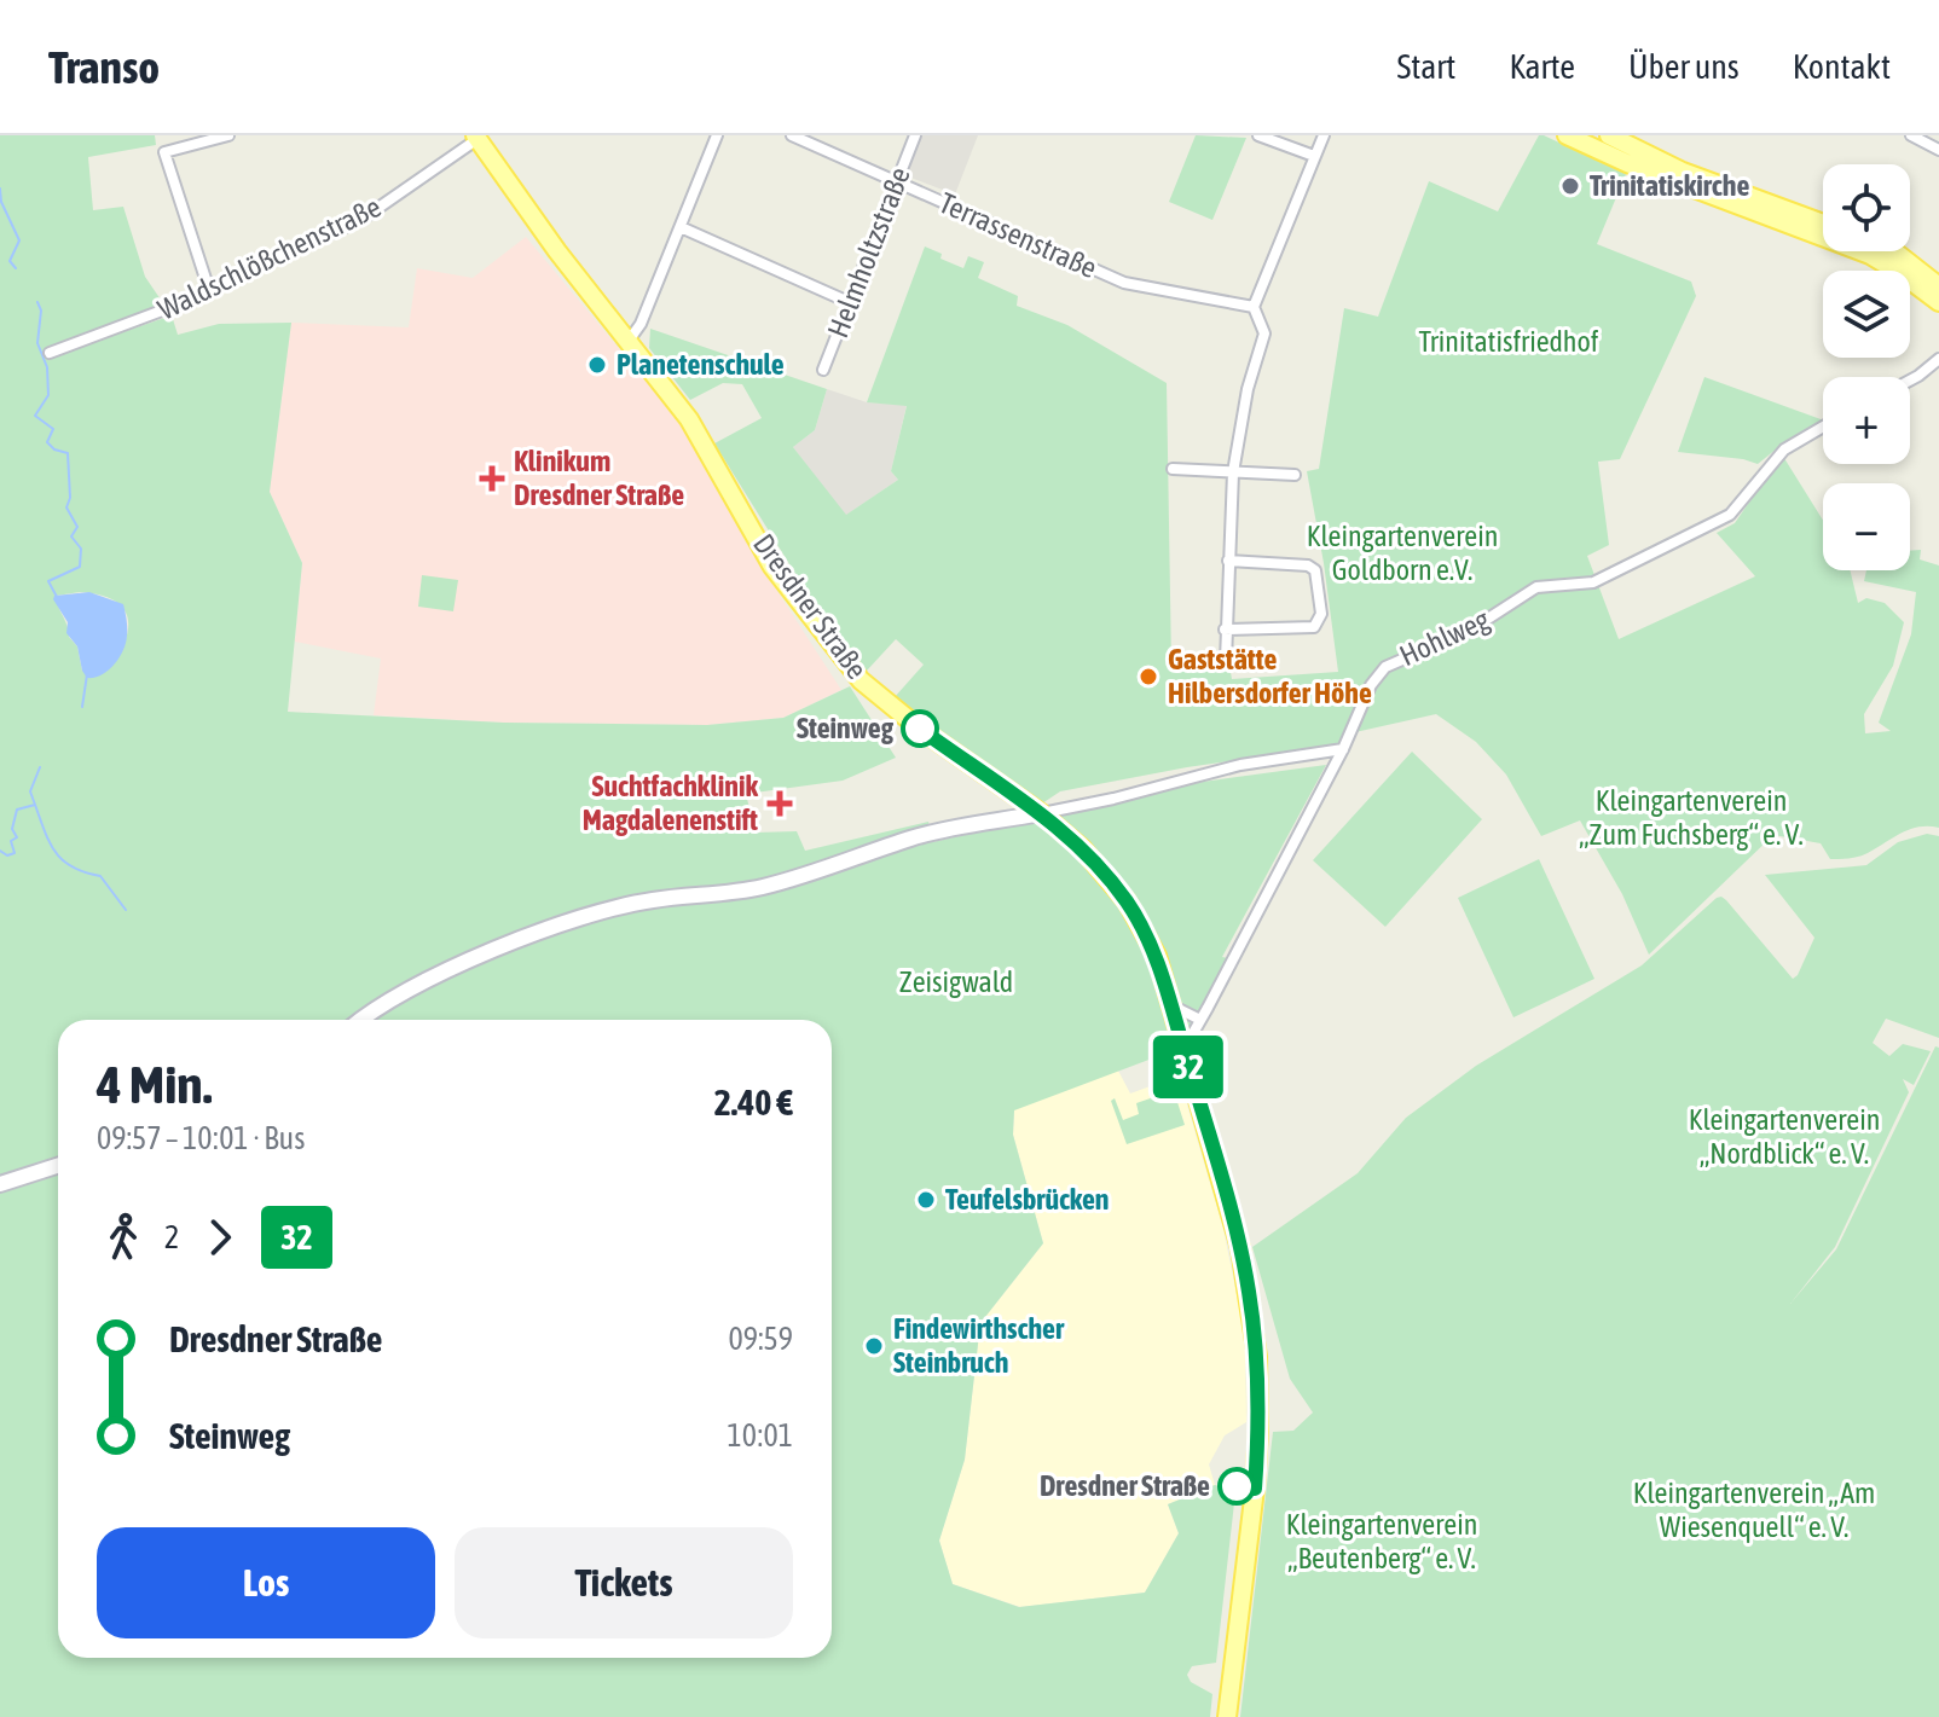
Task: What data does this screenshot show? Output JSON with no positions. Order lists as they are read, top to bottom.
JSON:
{
  "streets": {
    "main road": ["Dresdner Straße"],
    "street": [
      "Terrassenstraße",
      "Helmholtzstraße",
      "Waldschlößchenstraße",
      "Hohlweg"
    ]
  },
  "crossings": [
    ["Terrassenstraße", "Helmholtzstraße"],
    ["Waldschlößchenstraße", "Dresdner Straße"],
    ["Dresdner Straße", "Hohlweg"]
  ],
  "parks": [
    "Trinitatisfriedhof",
    "Kleingartenverein Goldborn e.V.",
    "Kleingartenverein „Zum Fuchsberg“ e. V.",
    "Zeisigwald",
    "Kleingartenverein „Nordblick“ e. V.",
    "Kleingartenverein „Am Wiesenquell“ e. V.",
    "Kleingartenverein „Beutenberg“ e. V."
  ],
  "places": {
    "other": [
      "Trinitatiskirche",
      "Planetenschule",
      "Gaststätte Hilbersdorfer Höhe",
      "Steinweg",
      "Teufelsbrücken",
      "Findewirthscher Steinbruch",
      "Dresdner Straße"
    ],
    "health": ["Klinikum Dresdner Straße", "Suchtfachklinik Magdalenenstift"]
  },
  "lines": ["bus line 32"],
  "page": {
    "header": "Transo",
    "nav": [
      "Start",
      "Karte",
      "Über uns",
      "Kontakt"
    ],
    "on_map": "32",
    "map_buttons": ["+", "−"],
    "heading": ["4 Min.", "09:57 – 10:01 · Bus", "2.40 €"],
    "legs": ["2", "32"],
    "list": [
      {
        "name": "Dresdner Straße",
        "value": "09:59"
      },
      {
        "name": "Steinweg",
        "value": "10:01"
      }
    ],
    "buttons": ["Los", "Tickets"]
  }
}
